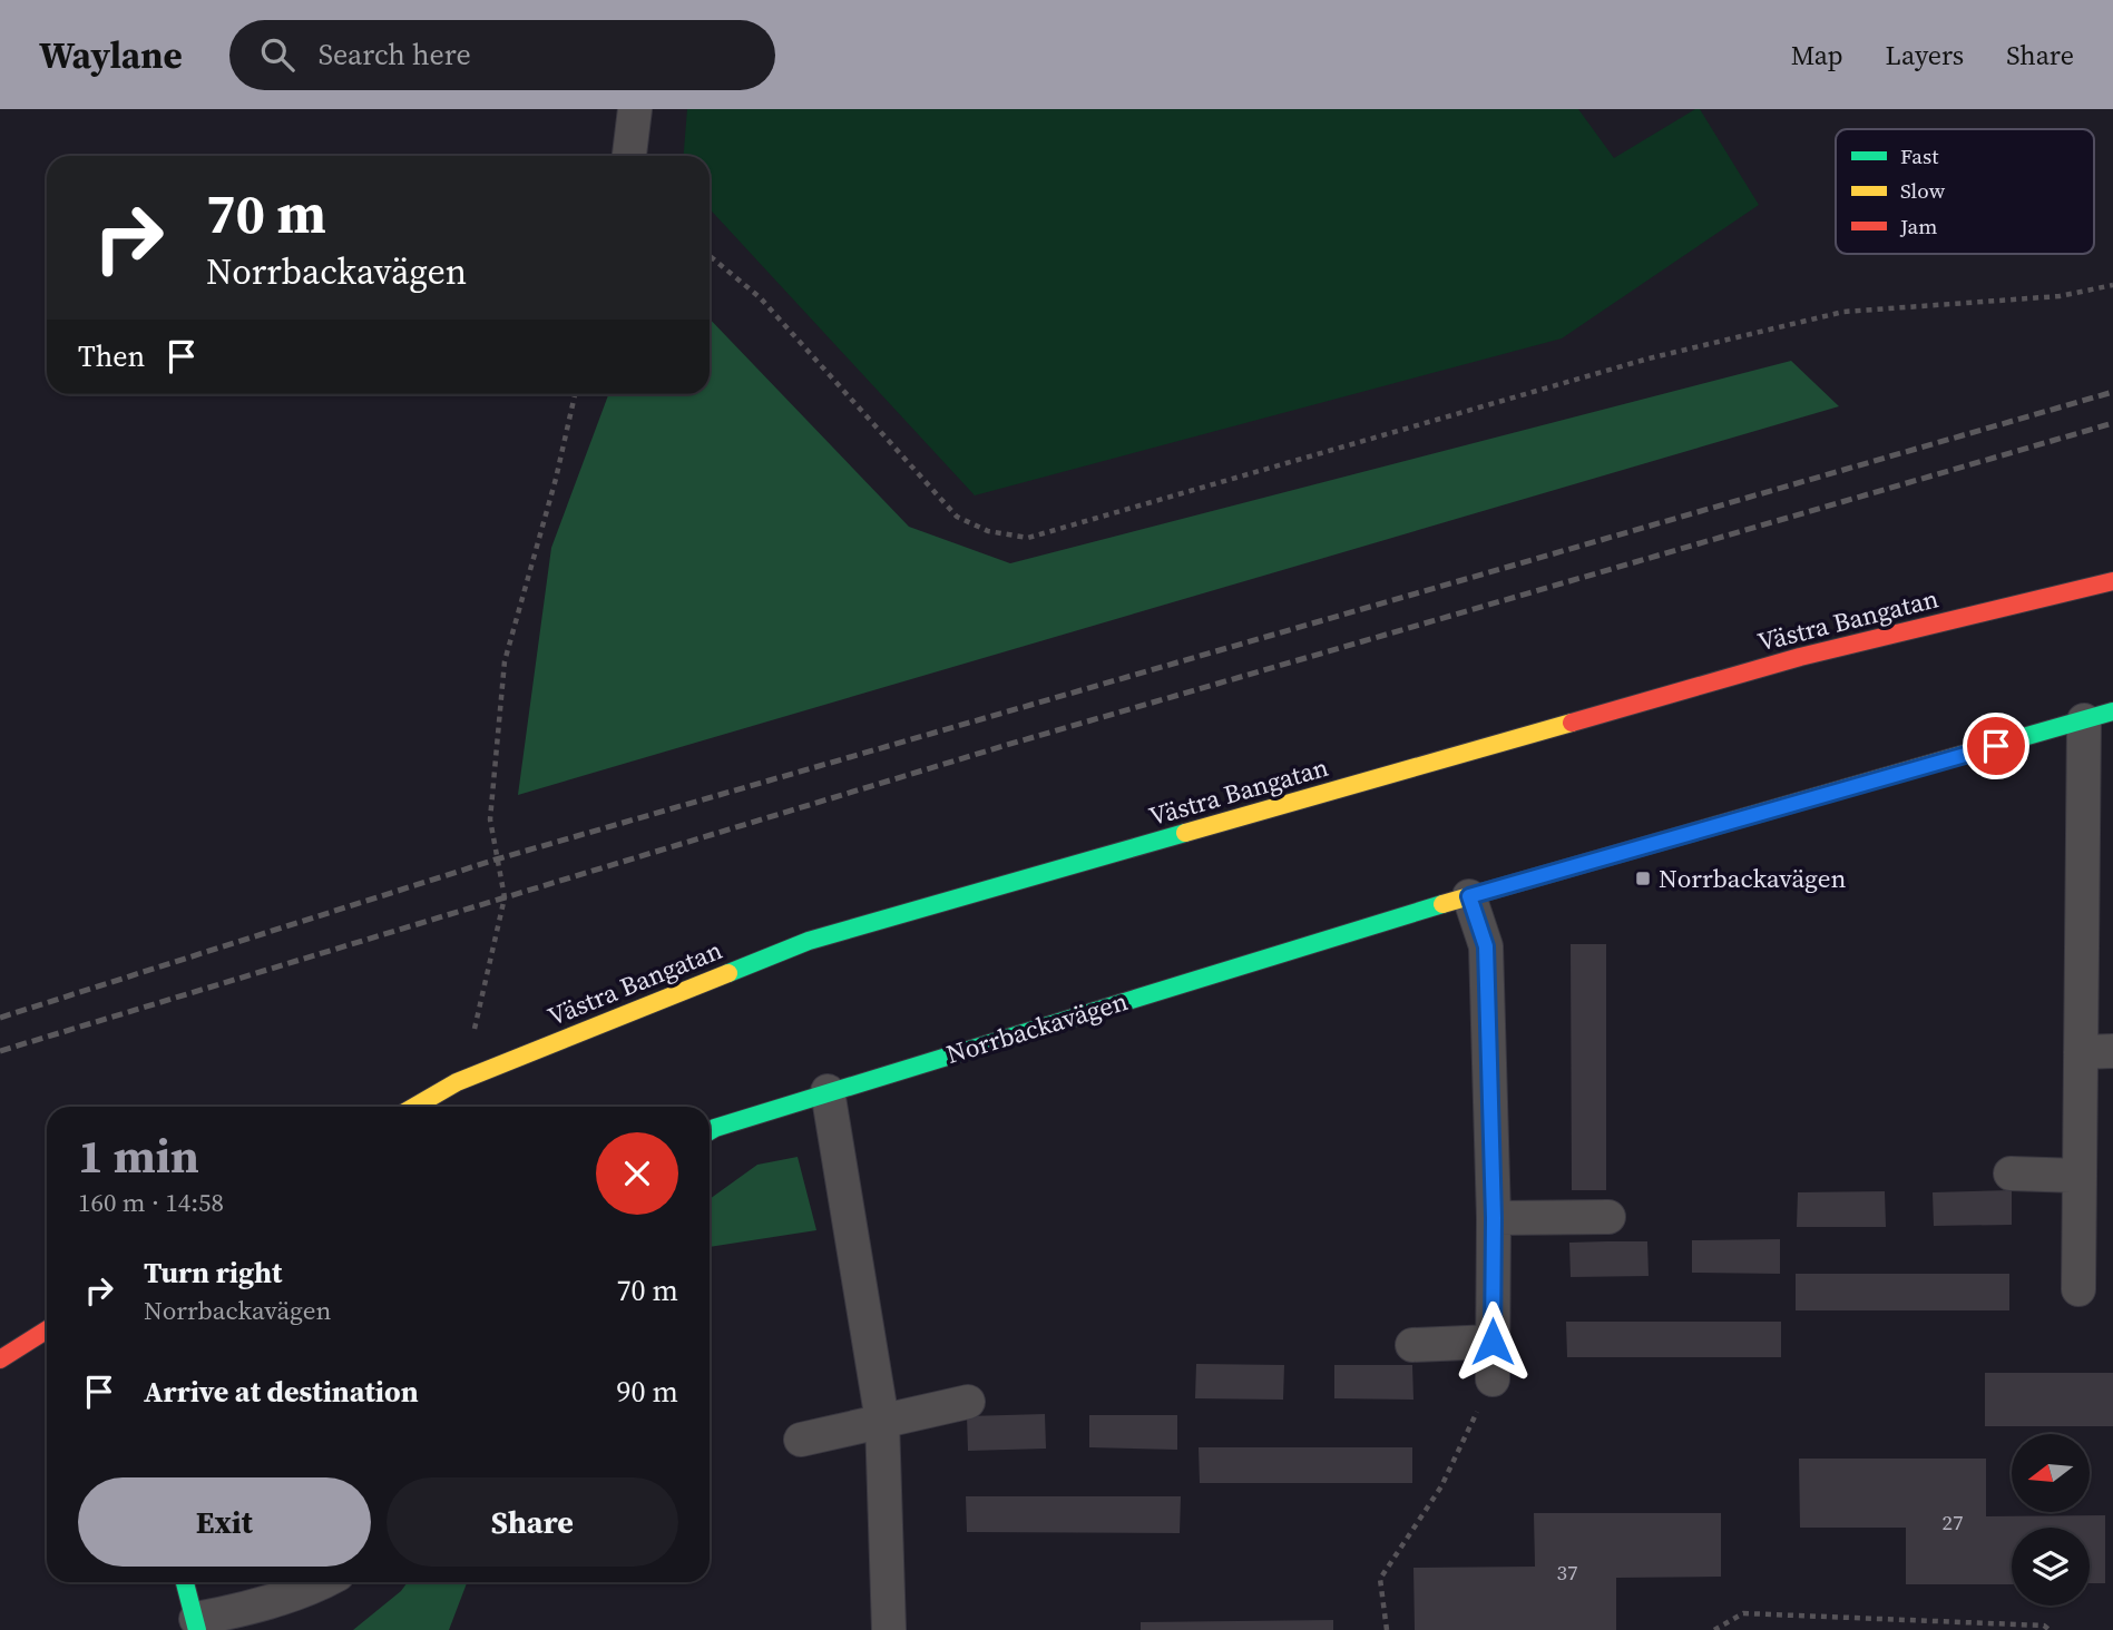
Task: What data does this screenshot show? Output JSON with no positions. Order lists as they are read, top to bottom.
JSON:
{
  "streets": {
    "street": ["Västra Bangatan", "Norrbackavägen"]
  },
  "places": {
    "transit": ["Norrbackavägen"]
  },
  "house_numbers": ["27", "37"],
  "legend": ["Fast", "Slow", "Jam"],
  "north": "left",
  "page": {
    "header": "Waylane",
    "search": "Search here",
    "nav": ["Map", "Layers", "Share"],
    "turn": ["70 m", "Norrbackavägen"],
    "then": "Then",
    "heading": ["1 min", "160 m · 14:58"],
    "list": [
      {
        "name": "Turn right",
        "note": "Norrbackavägen",
        "value": "70 m"
      },
      {
        "name": "Arrive at destination",
        "value": "90 m"
      }
    ],
    "buttons": ["Exit", "Share"]
  }
}
